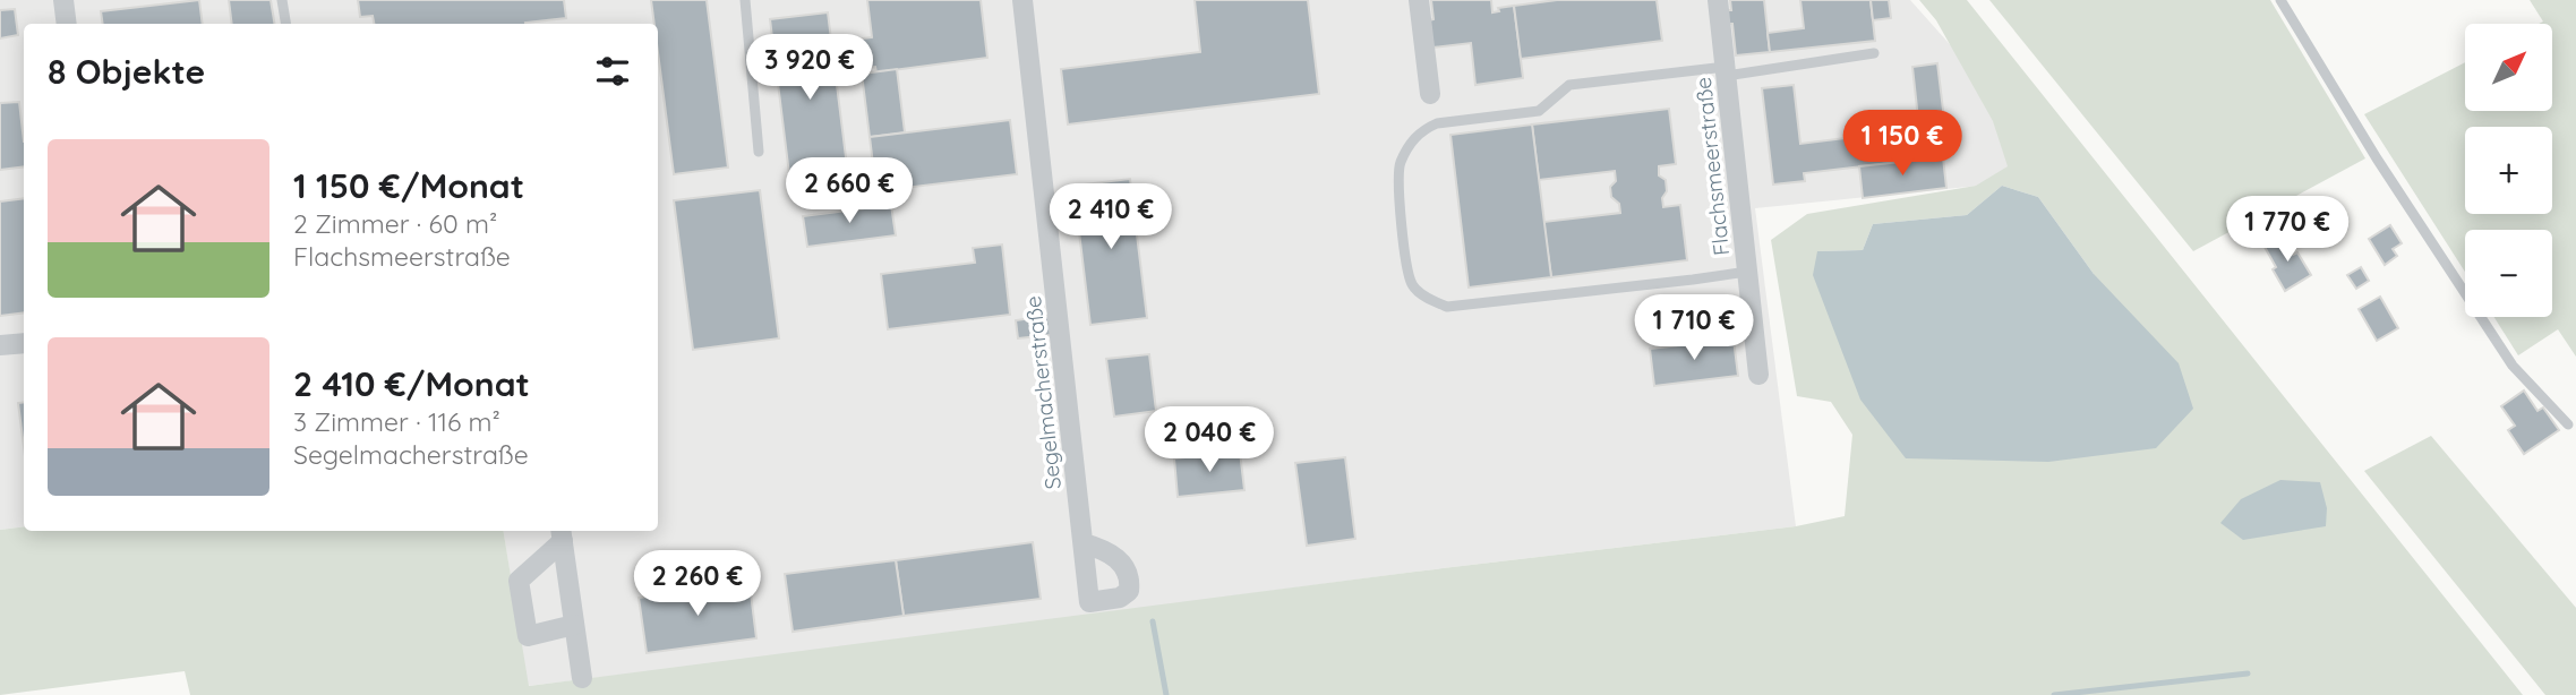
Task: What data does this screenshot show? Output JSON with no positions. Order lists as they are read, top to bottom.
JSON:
{
  "streets": {
    "street": ["Flachsmeerstraße", "Segelmacherstraße"]
  },
  "north": "top right",
  "page": {
    "map_buttons": ["+", "−"],
    "heading": "8 Objekte",
    "price": [
      "3 920 €",
      "1 150 €",
      "2 660 €",
      "2 410 €",
      "1 770 €",
      "1 710 €",
      "2 040 €",
      "2 260 €"
    ],
    "list": [
      {
        "name": "1 150 €/Monat",
        "note": "2 Zimmer · 60 m² · Flachsmeerstraße"
      },
      {
        "name": "2 410 €/Monat",
        "note": "3 Zimmer · 116 m² · Segelmacherstraße"
      }
    ]
  }
}
